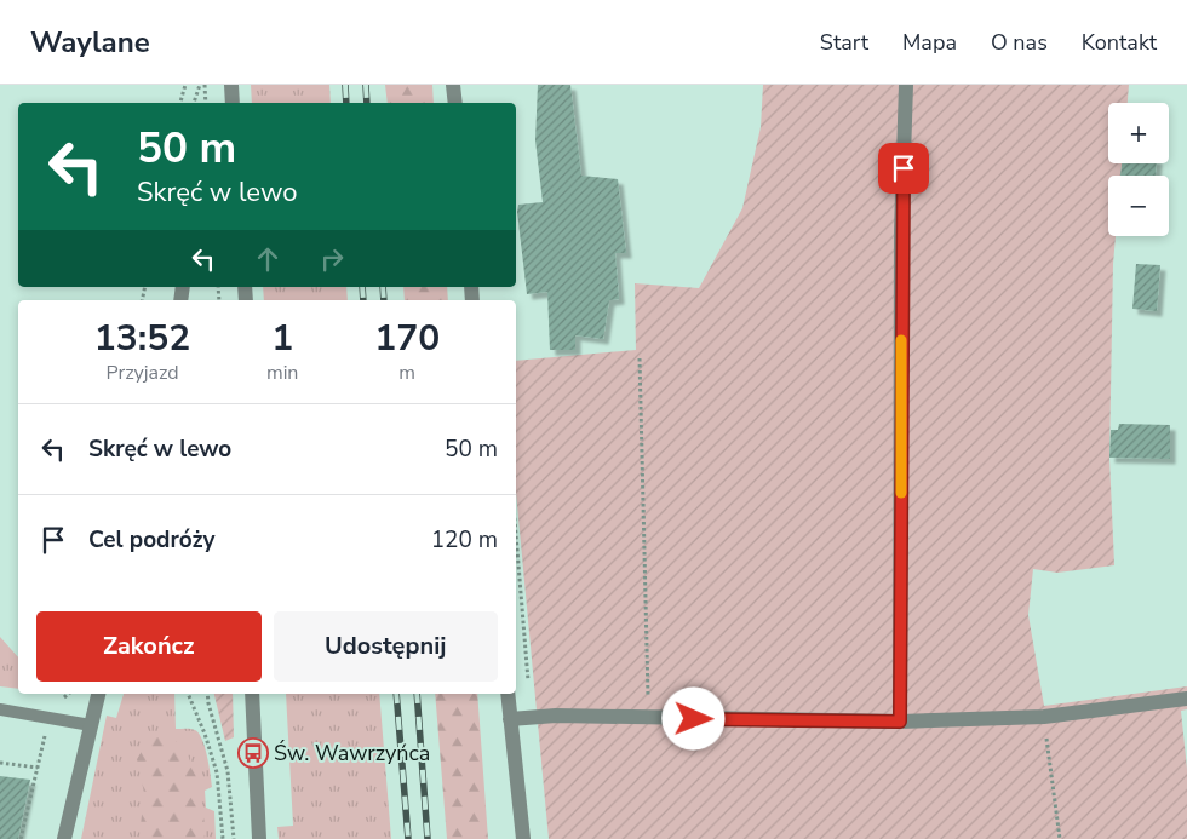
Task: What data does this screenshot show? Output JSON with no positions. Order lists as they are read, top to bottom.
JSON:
{
  "places": {
    "bus stop": ["Św. Wawrzyńca"]
  },
  "page": {
    "header": "Waylane",
    "nav": [
      "Start",
      "Mapa",
      "O nas",
      "Kontakt"
    ],
    "map_buttons": ["+", "−"],
    "turn": ["50 m", "Skręć w lewo"],
    "eta": [
      "13:52",
      "Przyjazd",
      "1",
      "min",
      "170",
      "m"
    ],
    "list": [
      {
        "name": "Skręć w lewo",
        "value": "50 m"
      },
      {
        "name": "Cel podróży",
        "value": "120 m"
      }
    ],
    "buttons": ["Zakończ", "Udostępnij"]
  }
}
